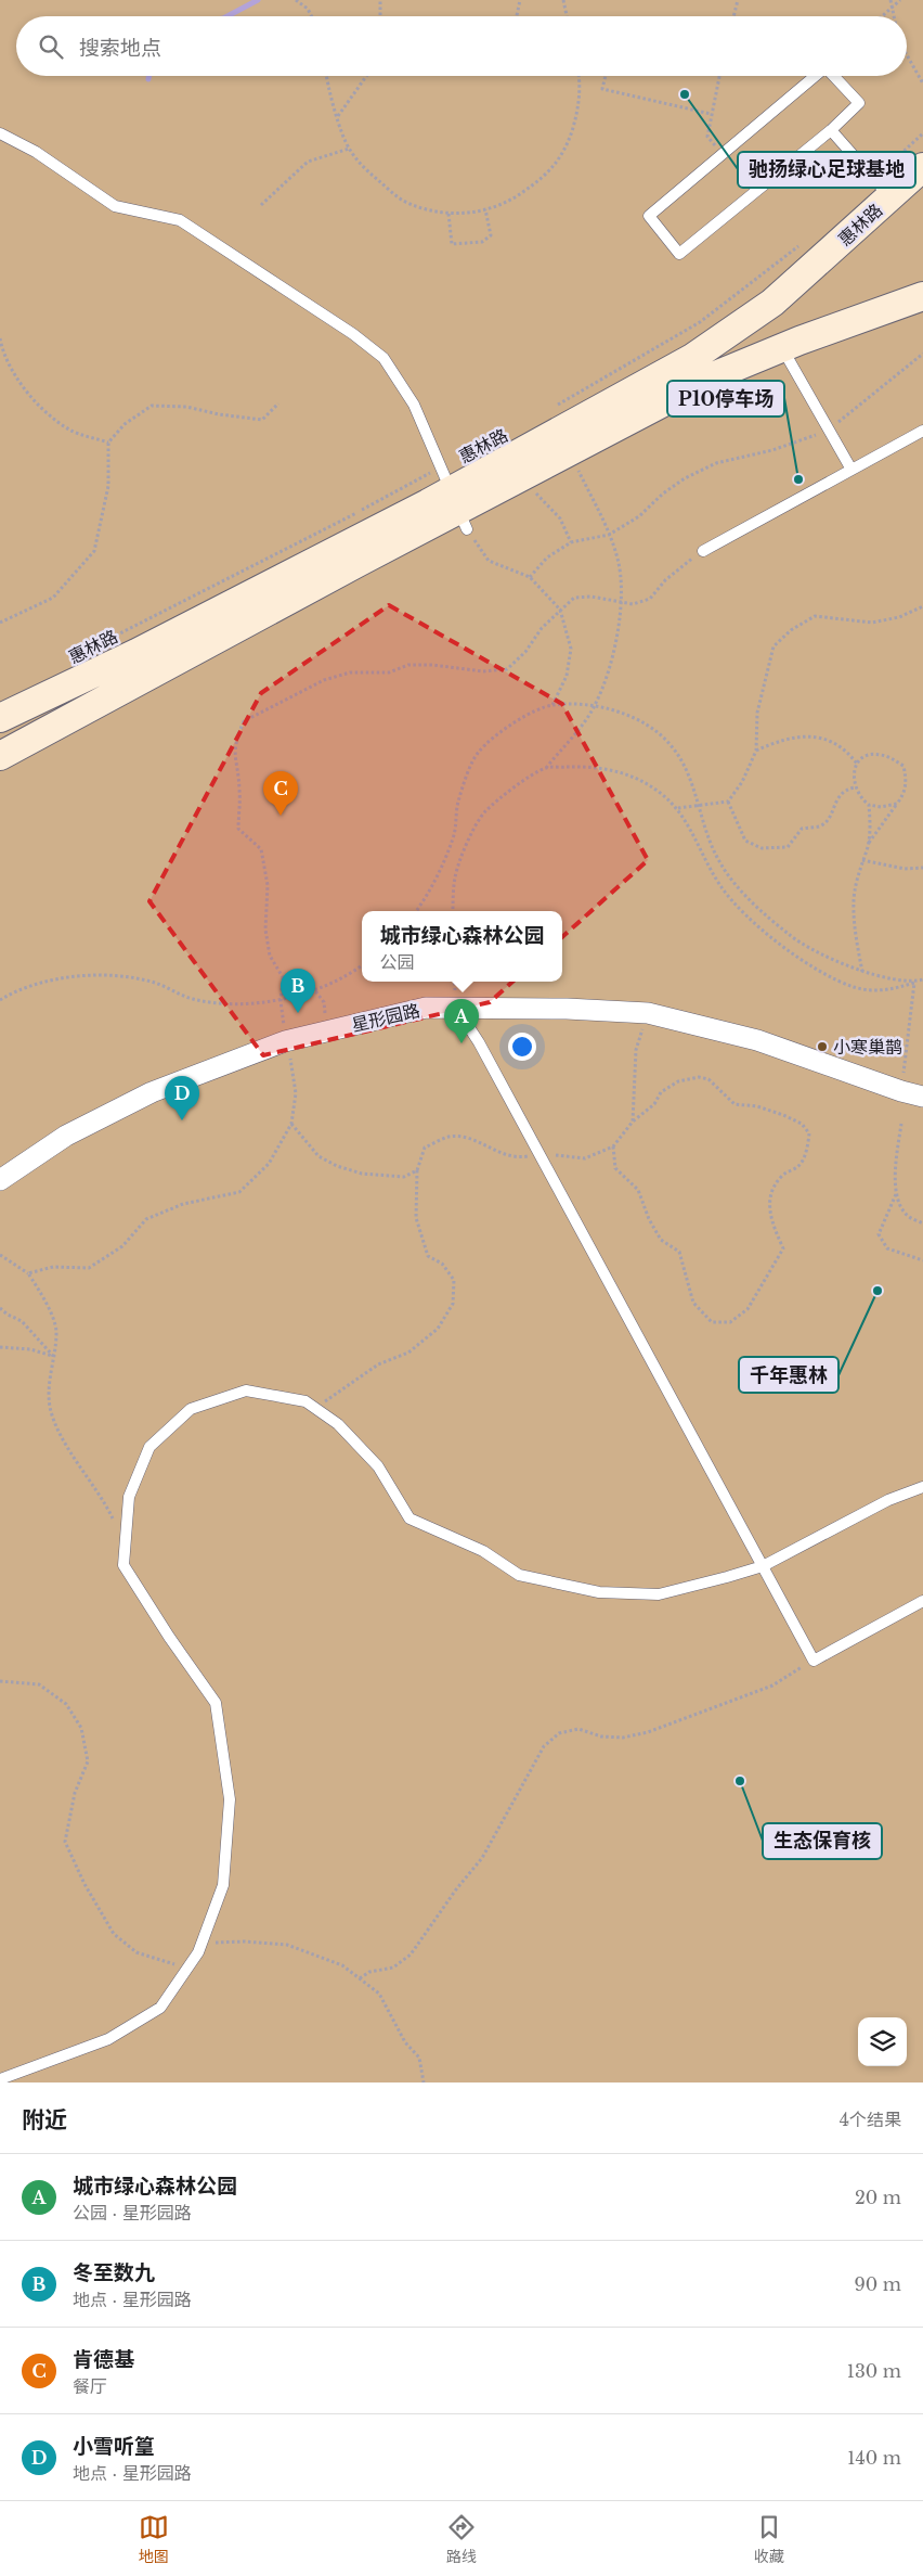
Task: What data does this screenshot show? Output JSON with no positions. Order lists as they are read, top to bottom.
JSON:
{
  "streets": {
    "main road": ["惠林路"],
    "street": ["星形园路"]
  },
  "places": [
    "驰扬绿心足球基地",
    "P10停车场",
    "小寒巢鹊",
    "千年惠林",
    "生态保育核"
  ],
  "page": {
    "search": "搜索地点",
    "pins": [
      "C",
      "B",
      "A",
      "D"
    ],
    "popup": ["城市绿心森林公园", "公园"],
    "heading": ["附近", "4个结果"],
    "list": [
      {
        "mark": "A",
        "name": "城市绿心森林公园",
        "note": "公园 · 星形园路",
        "value": "20 m"
      },
      {
        "mark": "B",
        "name": "冬至数九",
        "note": "地点 · 星形园路",
        "value": "90 m"
      },
      {
        "mark": "C",
        "name": "肯德基",
        "note": "餐厅",
        "value": "130 m"
      },
      {
        "mark": "D",
        "name": "小雪听篁",
        "note": "地点 · 星形园路",
        "value": "140 m"
      }
    ],
    "nav": ["地图", "路线", "收藏"]
  }
}
